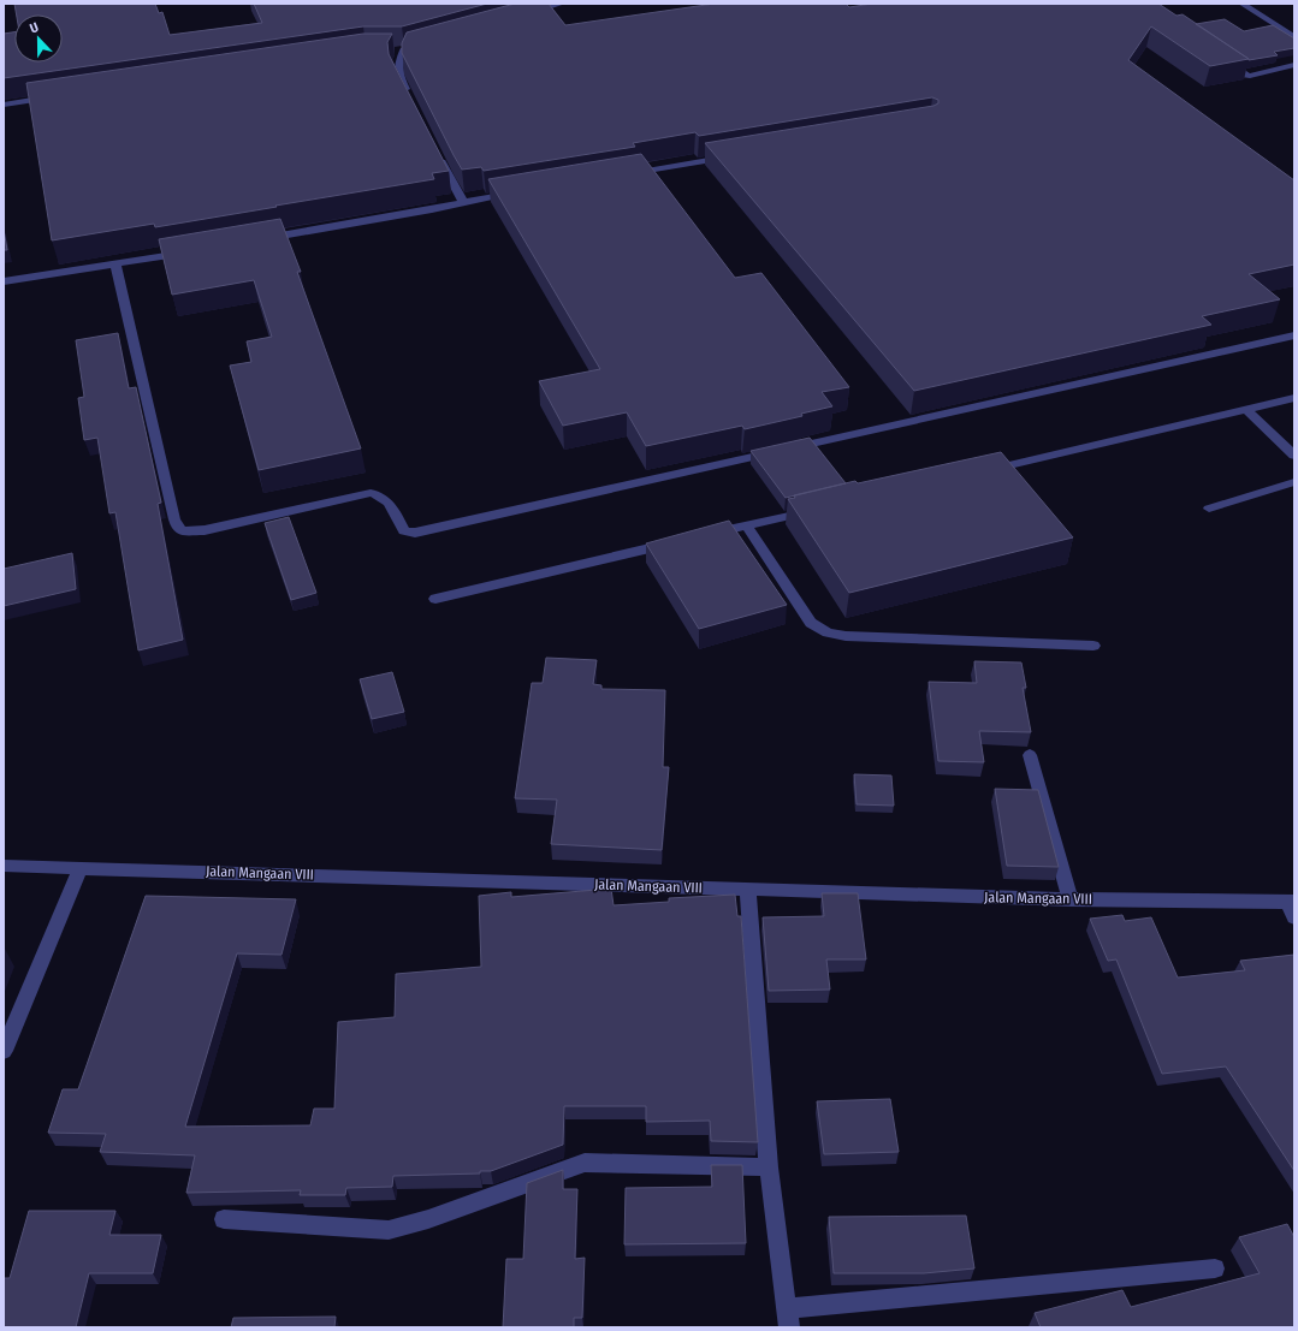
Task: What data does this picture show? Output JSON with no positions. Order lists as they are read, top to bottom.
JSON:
{
  "streets": {
    "street": ["Jalan Mangaan VIII"]
  },
  "north": "top"
}
